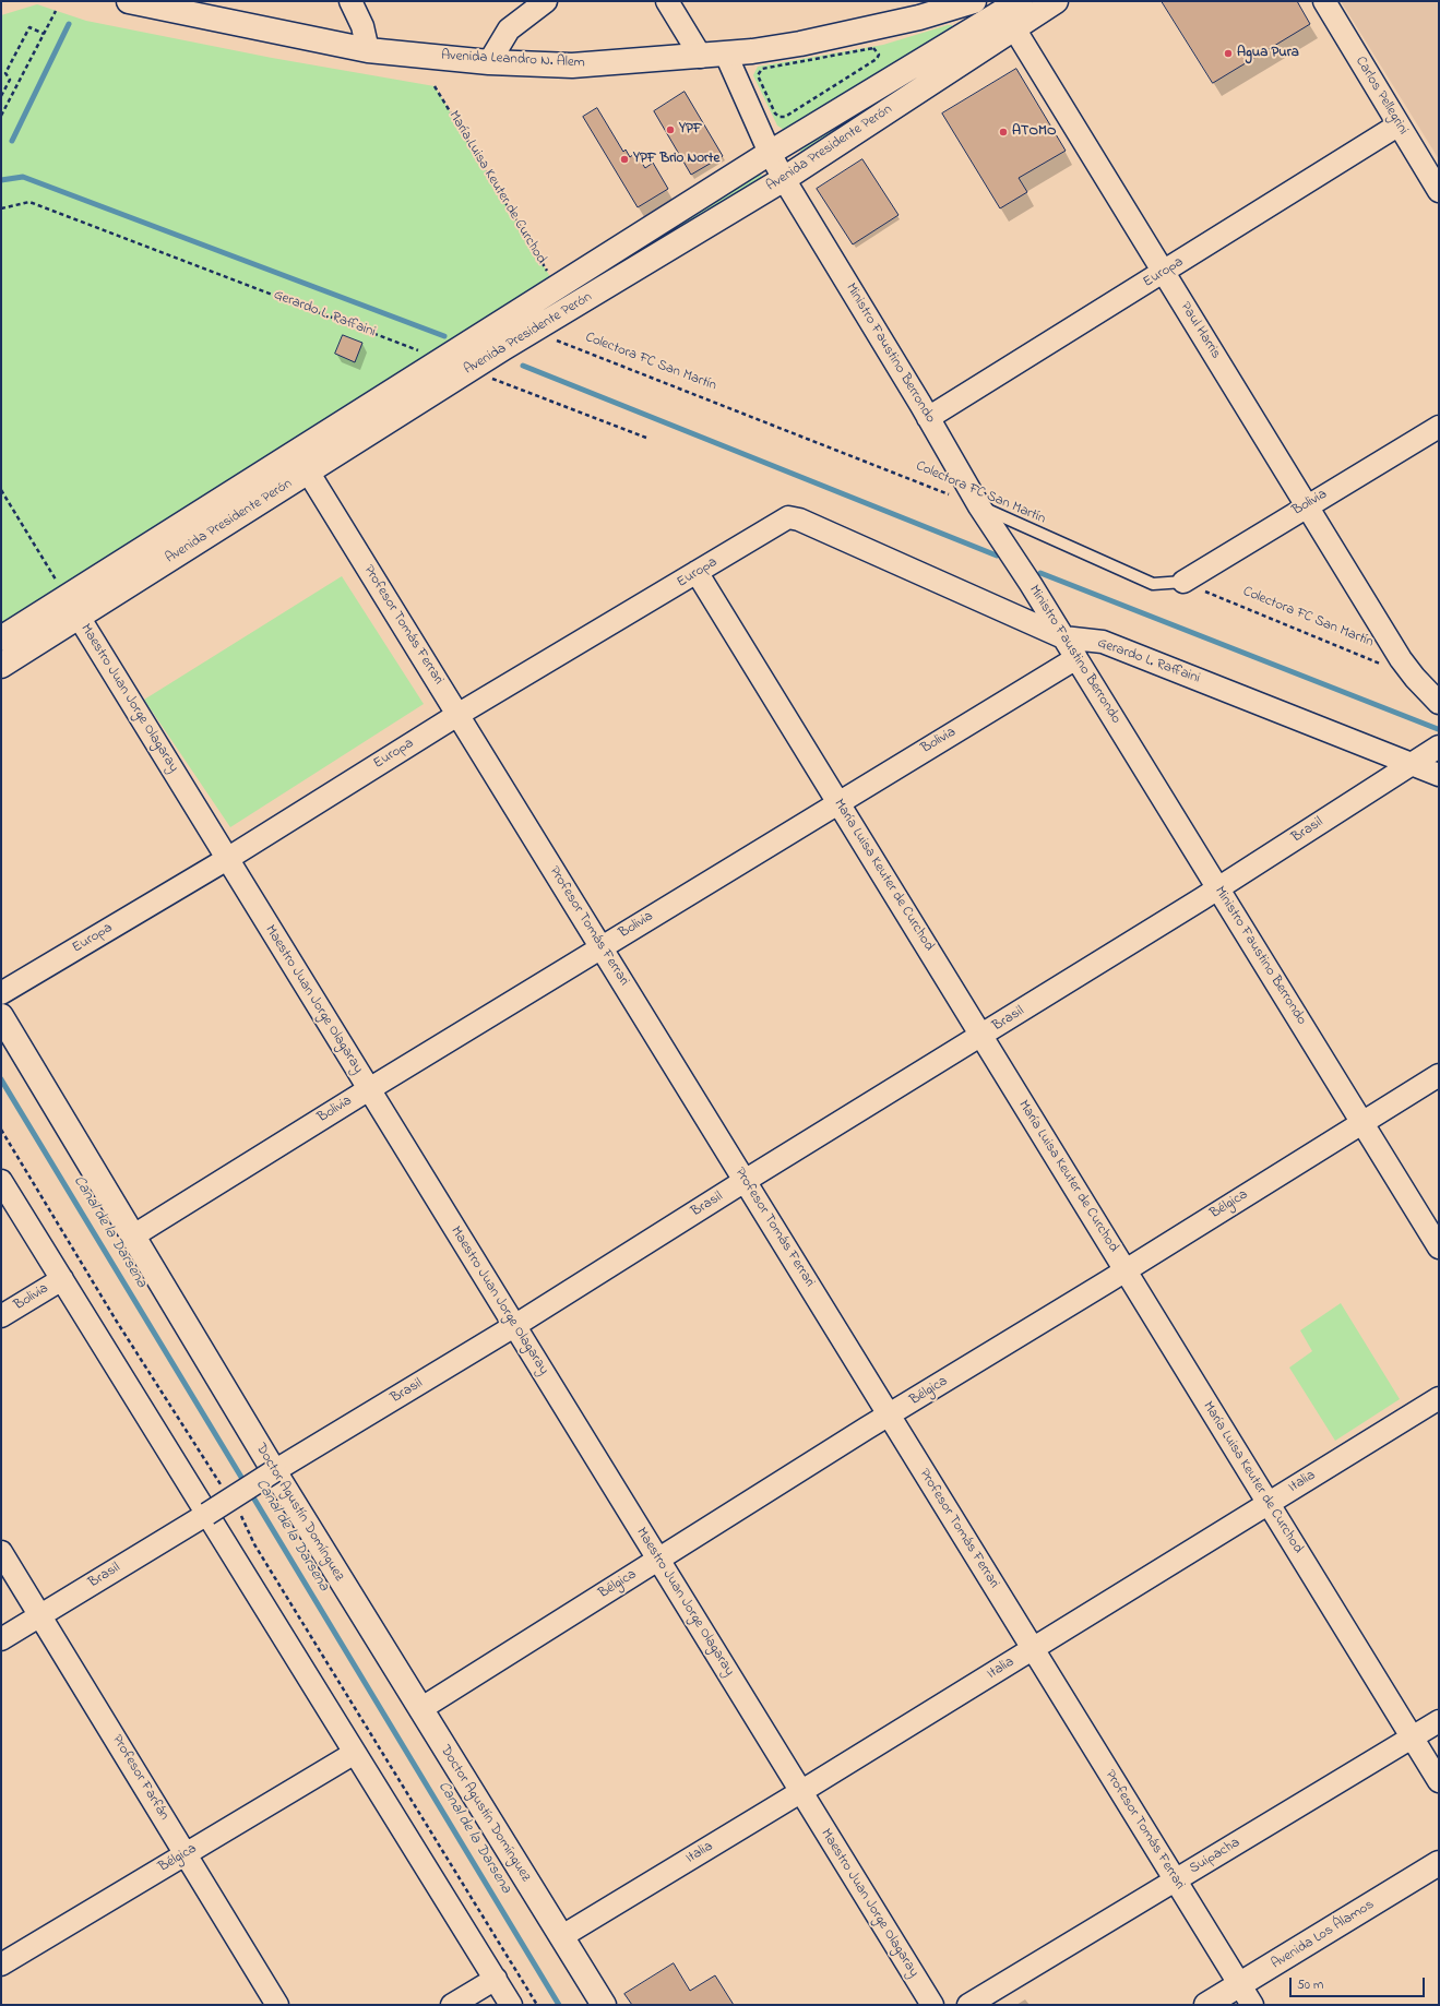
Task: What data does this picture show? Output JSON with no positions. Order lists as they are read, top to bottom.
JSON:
{
  "streets": {
    "main road": [
      "Avenida Leandro N. Alem",
      "Avenida Presidente Perón",
      "Doctor Agustín Domínguez",
      "Avenida Los Álamos"
    ],
    "street": [
      "Carlos Pellegrini",
      "María Luisa Keuter de Curchod",
      "Europa",
      "Gerardo L. Raffaini",
      "Paul Harris",
      "Ministro Faustino Berrondo",
      "Bolivia",
      "Profesor Tomás Ferrari",
      "Maestro Juan Jorge Olagaray",
      "Brasil",
      "Bélgica",
      "Italia",
      "Profesor Farfán",
      "Suipacha"
    ],
    "lane": ["Colectora FC San Martín"]
  },
  "crossings": [
    ["Avenida Leandro N. Alem", "Ministro Faustino Berrondo"],
    ["Carlos Pellegrini", "Europa"],
    ["Avenida Presidente Perón", "María Luisa Keuter de Curchod"],
    ["Avenida Presidente Perón", "Gerardo L. Raffaini"],
    ["Avenida Presidente Perón", "Paul Harris"],
    ["Avenida Presidente Perón", "Ministro Faustino Berrondo"],
    ["Avenida Presidente Perón", "Colectora FC San Martín"],
    ["Avenida Presidente Perón", "Profesor Tomás Ferrari"],
    ["Avenida Presidente Perón", "Maestro Juan Jorge Olagaray"],
    ["María Luisa Keuter de Curchod", "Europa"],
    ["María Luisa Keuter de Curchod", "Bolivia"],
    ["María Luisa Keuter de Curchod", "Brasil"],
    ["María Luisa Keuter de Curchod", "Bélgica"],
    ["María Luisa Keuter de Curchod", "Italia"],
    ["María Luisa Keuter de Curchod", "Suipacha"],
    ["Europa", "Gerardo L. Raffaini"],
    ["Europa", "Paul Harris"],
    ["Europa", "Ministro Faustino Berrondo"],
    ["Europa", "Profesor Tomás Ferrari"],
    ["Europa", "Maestro Juan Jorge Olagaray"],
    ["Gerardo L. Raffaini", "Ministro Faustino Berrondo"],
    ["Gerardo L. Raffaini", "Brasil"],
    ["Paul Harris", "Colectora FC San Martín"],
    ["Paul Harris", "Bolivia"],
    ["Ministro Faustino Berrondo", "Colectora FC San Martín"],
    ["Ministro Faustino Berrondo", "Bolivia"],
    ["Ministro Faustino Berrondo", "Brasil"],
    ["Ministro Faustino Berrondo", "Bélgica"],
    ["Colectora FC San Martín", "Bolivia"],
    ["Bolivia", "Profesor Tomás Ferrari"],
    ["Bolivia", "Maestro Juan Jorge Olagaray"],
    ["Bolivia", "Doctor Agustín Domínguez"],
    ["Profesor Tomás Ferrari", "Brasil"],
    ["Profesor Tomás Ferrari", "Bélgica"],
    ["Profesor Tomás Ferrari", "Italia"],
    ["Profesor Tomás Ferrari", "Suipacha"],
    ["Profesor Tomás Ferrari", "Avenida Los Álamos"],
    ["Maestro Juan Jorge Olagaray", "Brasil"],
    ["Maestro Juan Jorge Olagaray", "Bélgica"],
    ["Maestro Juan Jorge Olagaray", "Italia"],
    ["Brasil", "Doctor Agustín Domínguez"],
    ["Brasil", "Profesor Farfán"],
    ["Bélgica", "Doctor Agustín Domínguez"],
    ["Bélgica", "Profesor Farfán"],
    ["Italia", "Doctor Agustín Domínguez"]
  ],
  "water": ["Canal de la Darsena"],
  "places": [
    "Agua Pura",
    "YPF",
    "ATOMO",
    "YPF Brio Norte"
  ],
  "scale_bar": "50 m"
}
